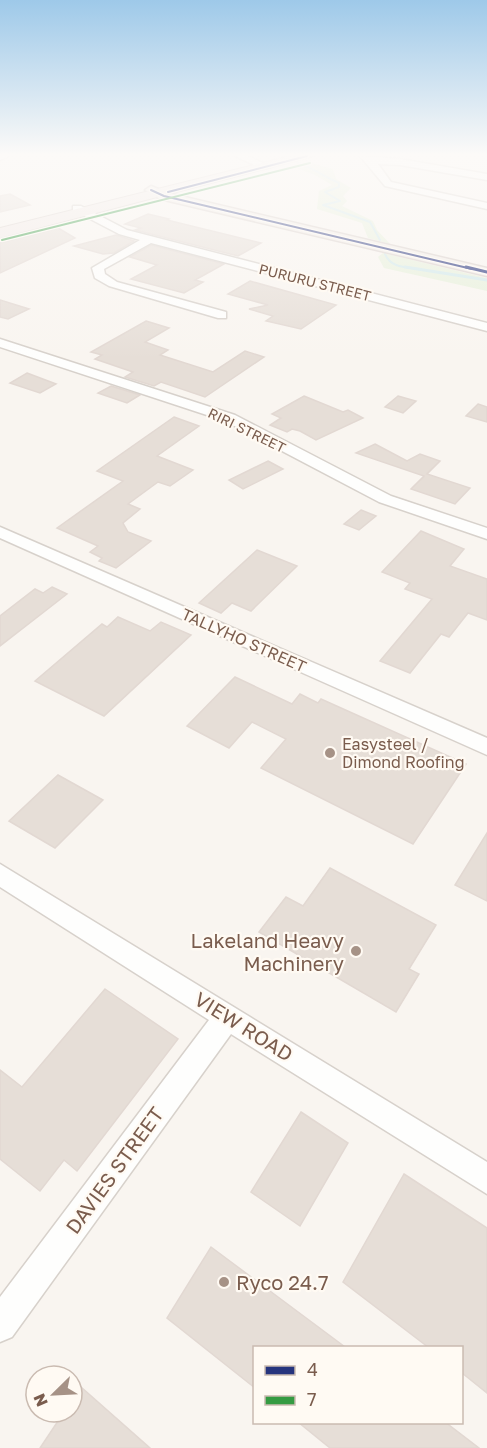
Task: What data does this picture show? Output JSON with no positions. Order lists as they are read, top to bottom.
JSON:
{
  "streets": {
    "street": [
      "PURURU STREET",
      "RIRI STREET",
      "TALLYHO STREET",
      "VIEW ROAD",
      "DAVIES STREET"
    ]
  },
  "crossings": [
    ["VIEW ROAD", "DAVIES STREET"]
  ],
  "places": ["Easysteel / Dimond Roofing", "Lakeland Heavy Machinery", "Ryco 24.7"],
  "lines": ["transit line 4", "transit line 7"],
  "legend": ["4", "7"],
  "north": "bottom left"
}
